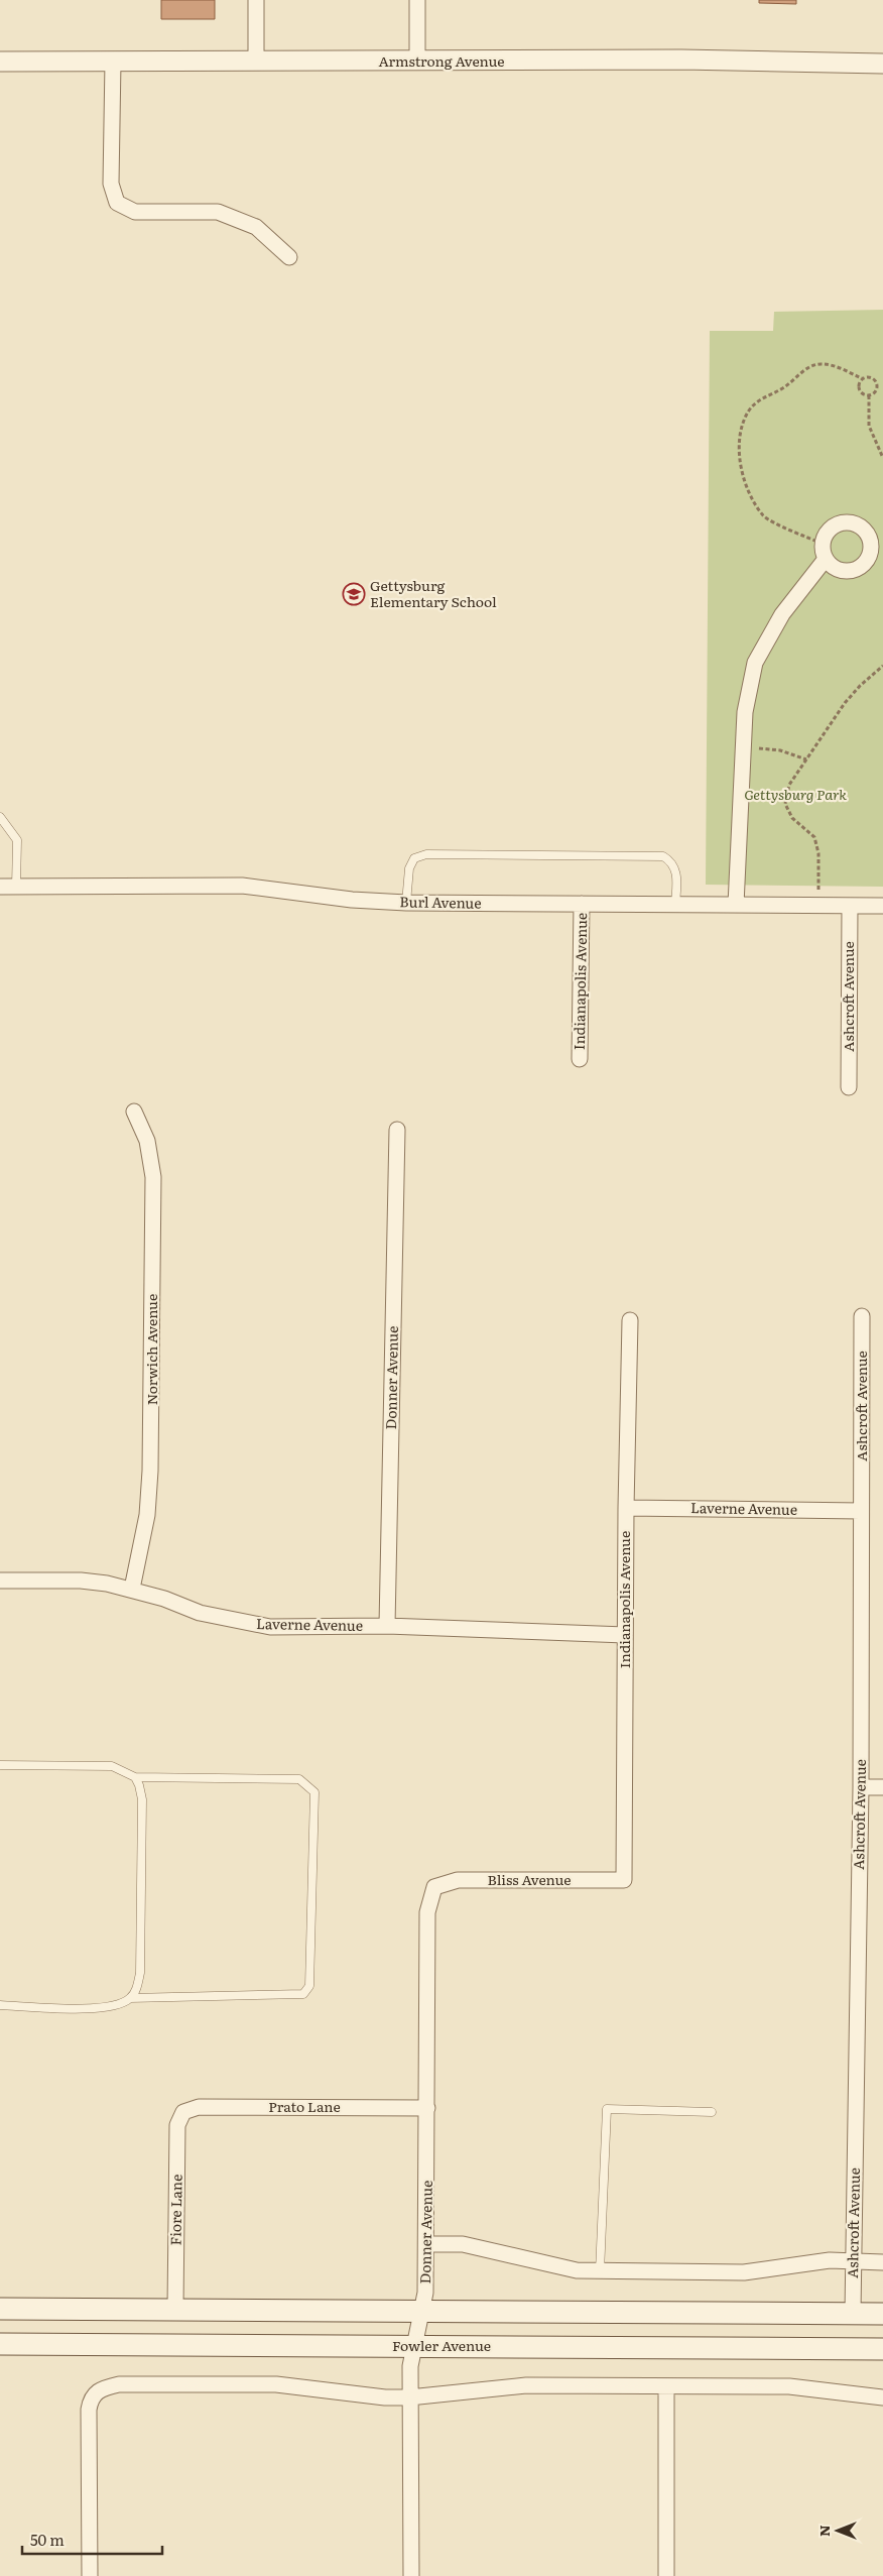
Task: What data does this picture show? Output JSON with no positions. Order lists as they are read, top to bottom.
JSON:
{
  "streets": {
    "main road": ["Fowler Avenue"],
    "street": [
      "Armstrong Avenue",
      "Burl Avenue",
      "Indianapolis Avenue",
      "Ashcroft Avenue",
      "Norwich Avenue",
      "Donner Avenue",
      "Laverne Avenue",
      "Bliss Avenue",
      "Prato Lane",
      "Fiore Lane"
    ]
  },
  "crossings": [
    ["Burl Avenue", "Indianapolis Avenue"],
    ["Burl Avenue", "Ashcroft Avenue"],
    ["Indianapolis Avenue", "Laverne Avenue"],
    ["Indianapolis Avenue", "Bliss Avenue"],
    ["Ashcroft Avenue", "Laverne Avenue"],
    ["Norwich Avenue", "Laverne Avenue"],
    ["Donner Avenue", "Laverne Avenue"],
    ["Donner Avenue", "Bliss Avenue"],
    ["Donner Avenue", "Prato Lane"],
    ["Donner Avenue", "Fowler Avenue"],
    ["Prato Lane", "Fiore Lane"]
  ],
  "parks": ["Gettysburg Park"],
  "places": {
    "school or university": ["Gettysburg Elementary School"]
  },
  "scale_bar": "50 m",
  "north": "left"
}
